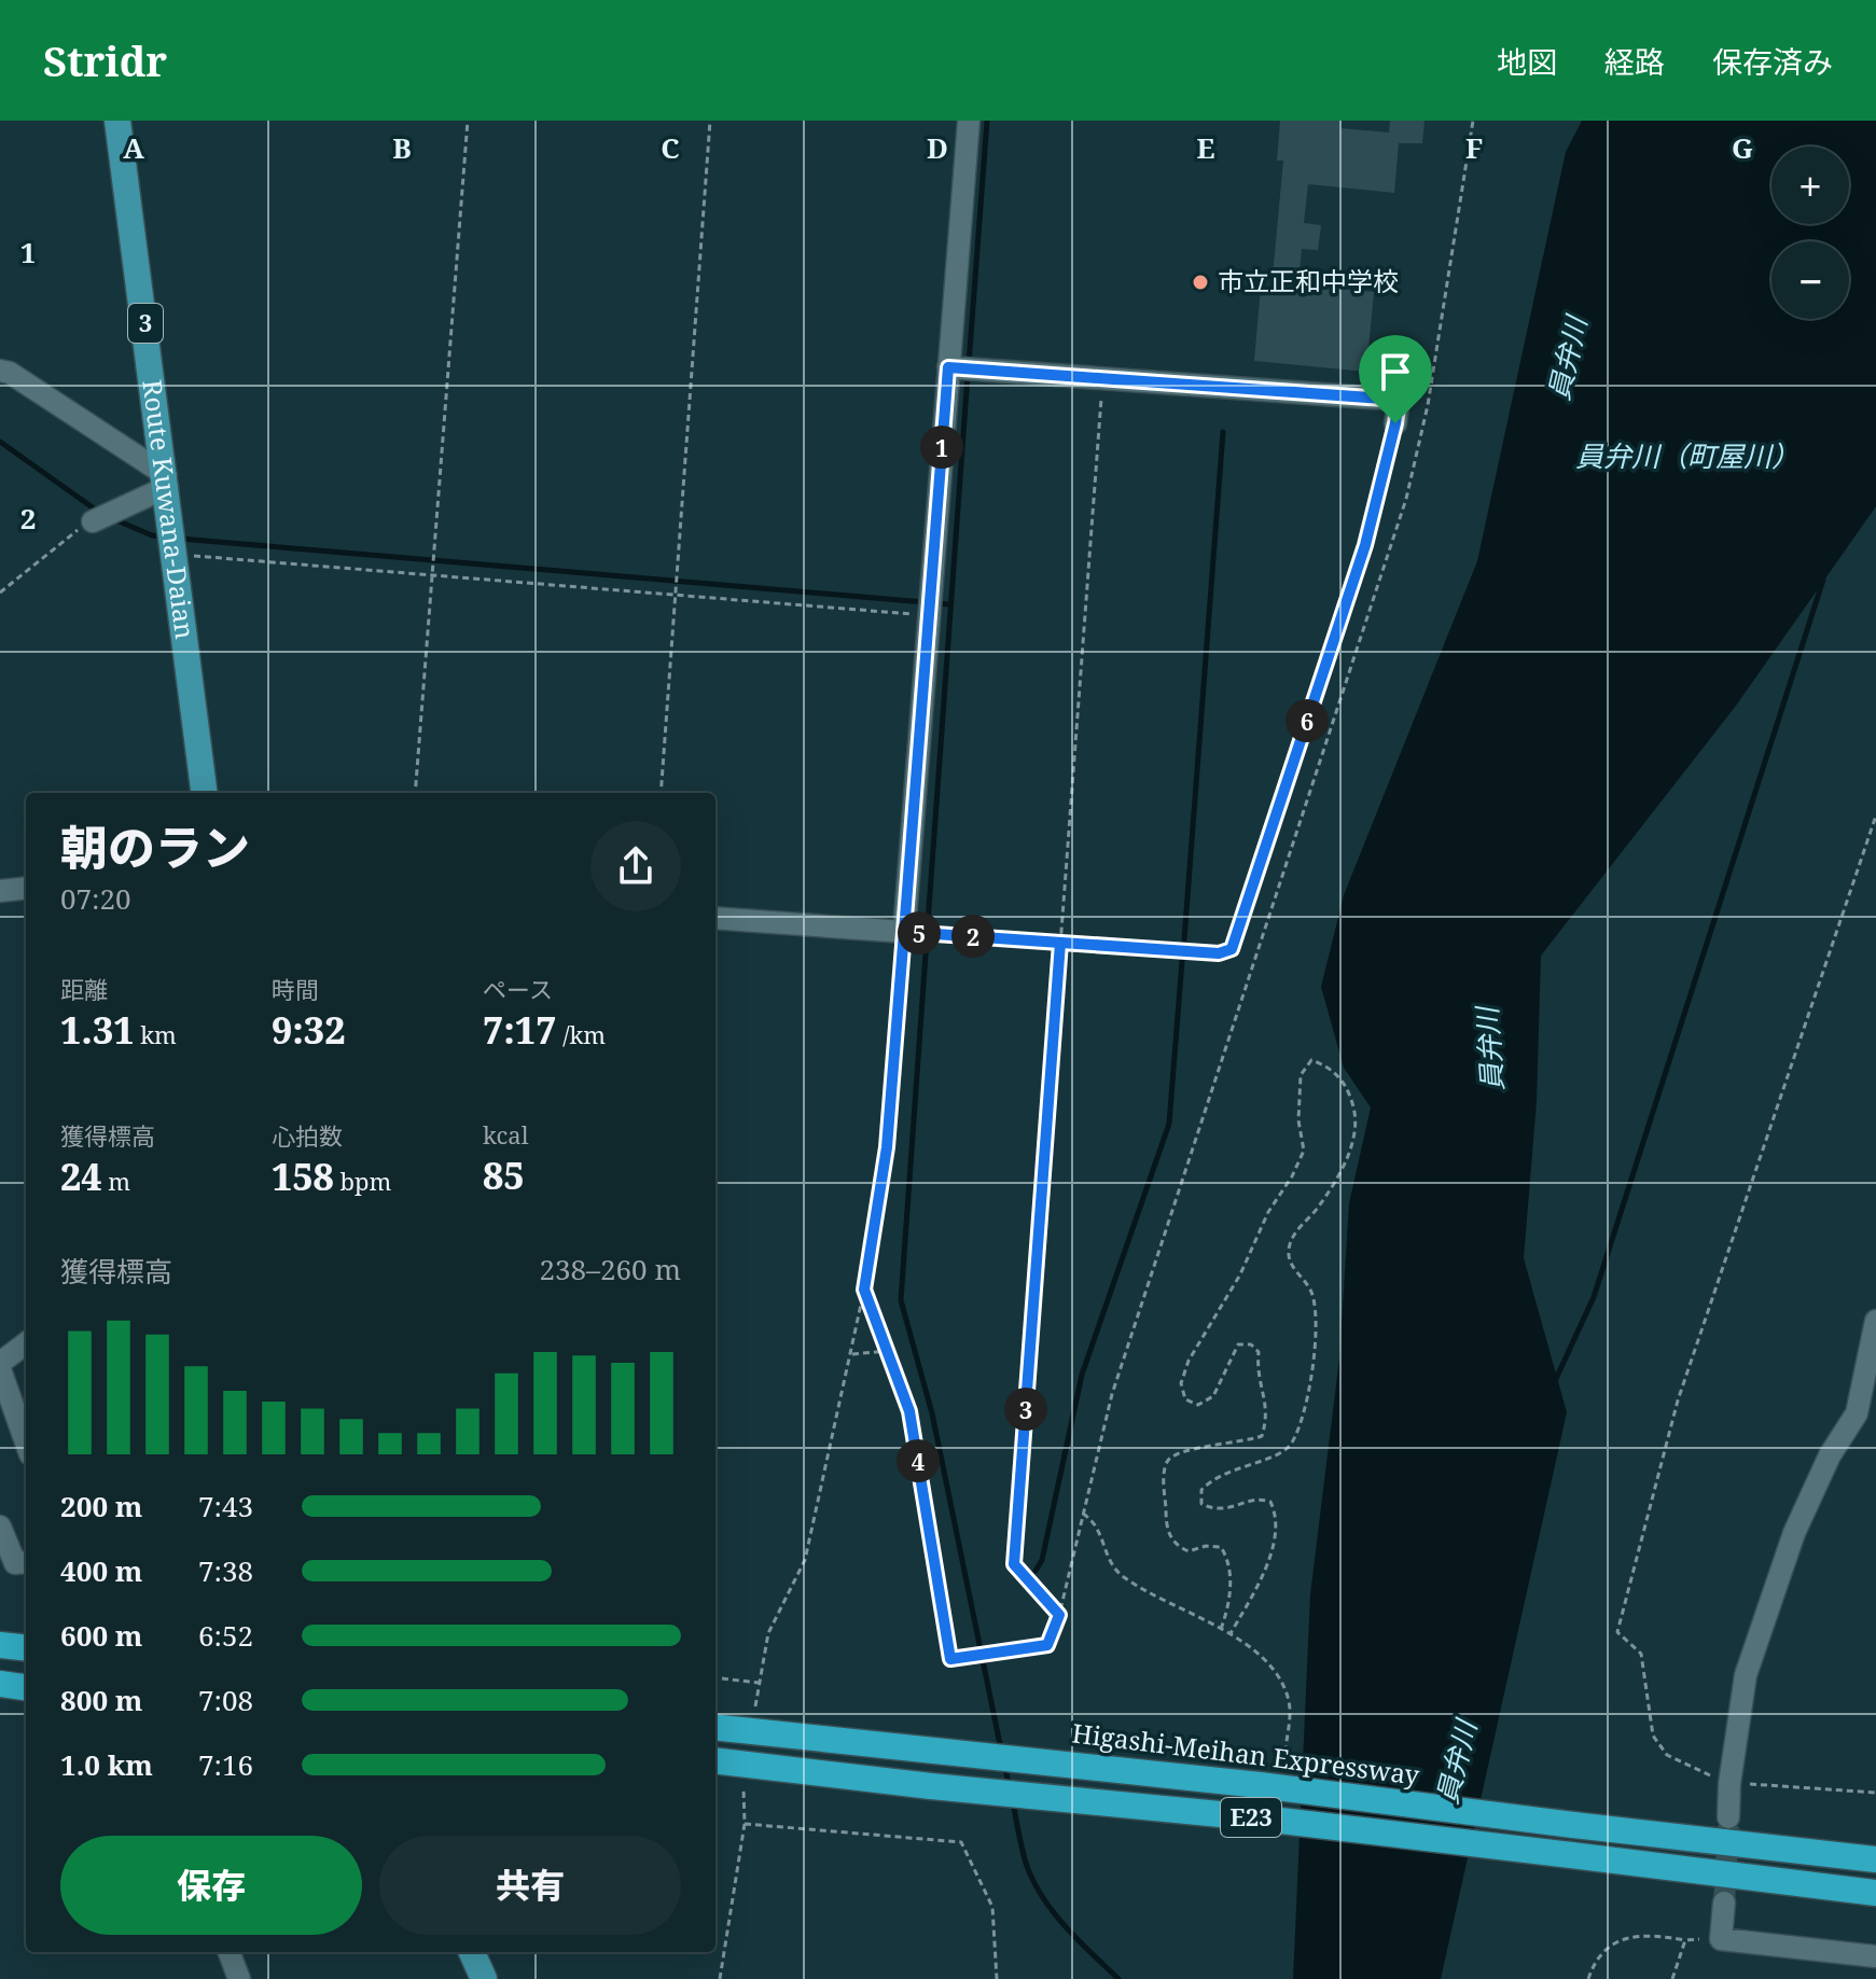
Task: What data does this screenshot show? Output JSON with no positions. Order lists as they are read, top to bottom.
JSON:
{
  "streets": {
    "highway": ["Higashi-Meihan Expressway", "E23"],
    "main road": ["3", "Route Kuwana-Daian"]
  },
  "water": ["員弁川", "員弁川（町屋川）"],
  "places": ["市立正和中学校"],
  "page": {
    "header": "Stridr",
    "nav": ["地図", "経路", "保存済み"],
    "map_buttons": ["+", "−"],
    "pins": [
      "1",
      "6",
      "5",
      "2",
      "3",
      "4"
    ],
    "heading": ["朝のラン", "07:20"],
    "stats": [
      ["距離", "1.31 km"],
      ["時間", "9:32"],
      ["ペース", "7:17 /km"],
      ["獲得標高", "24 m"],
      ["心拍数", "158 bpm"],
      ["kcal", "85"]
    ],
    "chart": ["獲得標高", "238–260 m"],
    "list": [
      {
        "name": "200 m",
        "note": "7:43"
      },
      {
        "name": "400 m",
        "note": "7:38"
      },
      {
        "name": "600 m",
        "note": "6:52"
      },
      {
        "name": "800 m",
        "note": "7:08"
      },
      {
        "name": "1.0 km",
        "note": "7:16"
      }
    ],
    "buttons": ["保存", "共有"]
  },
  "grid": {
    "columns": [
      "A",
      "B",
      "C",
      "D",
      "E",
      "F",
      "G"
    ],
    "rows": ["1", "2"]
  }
}
